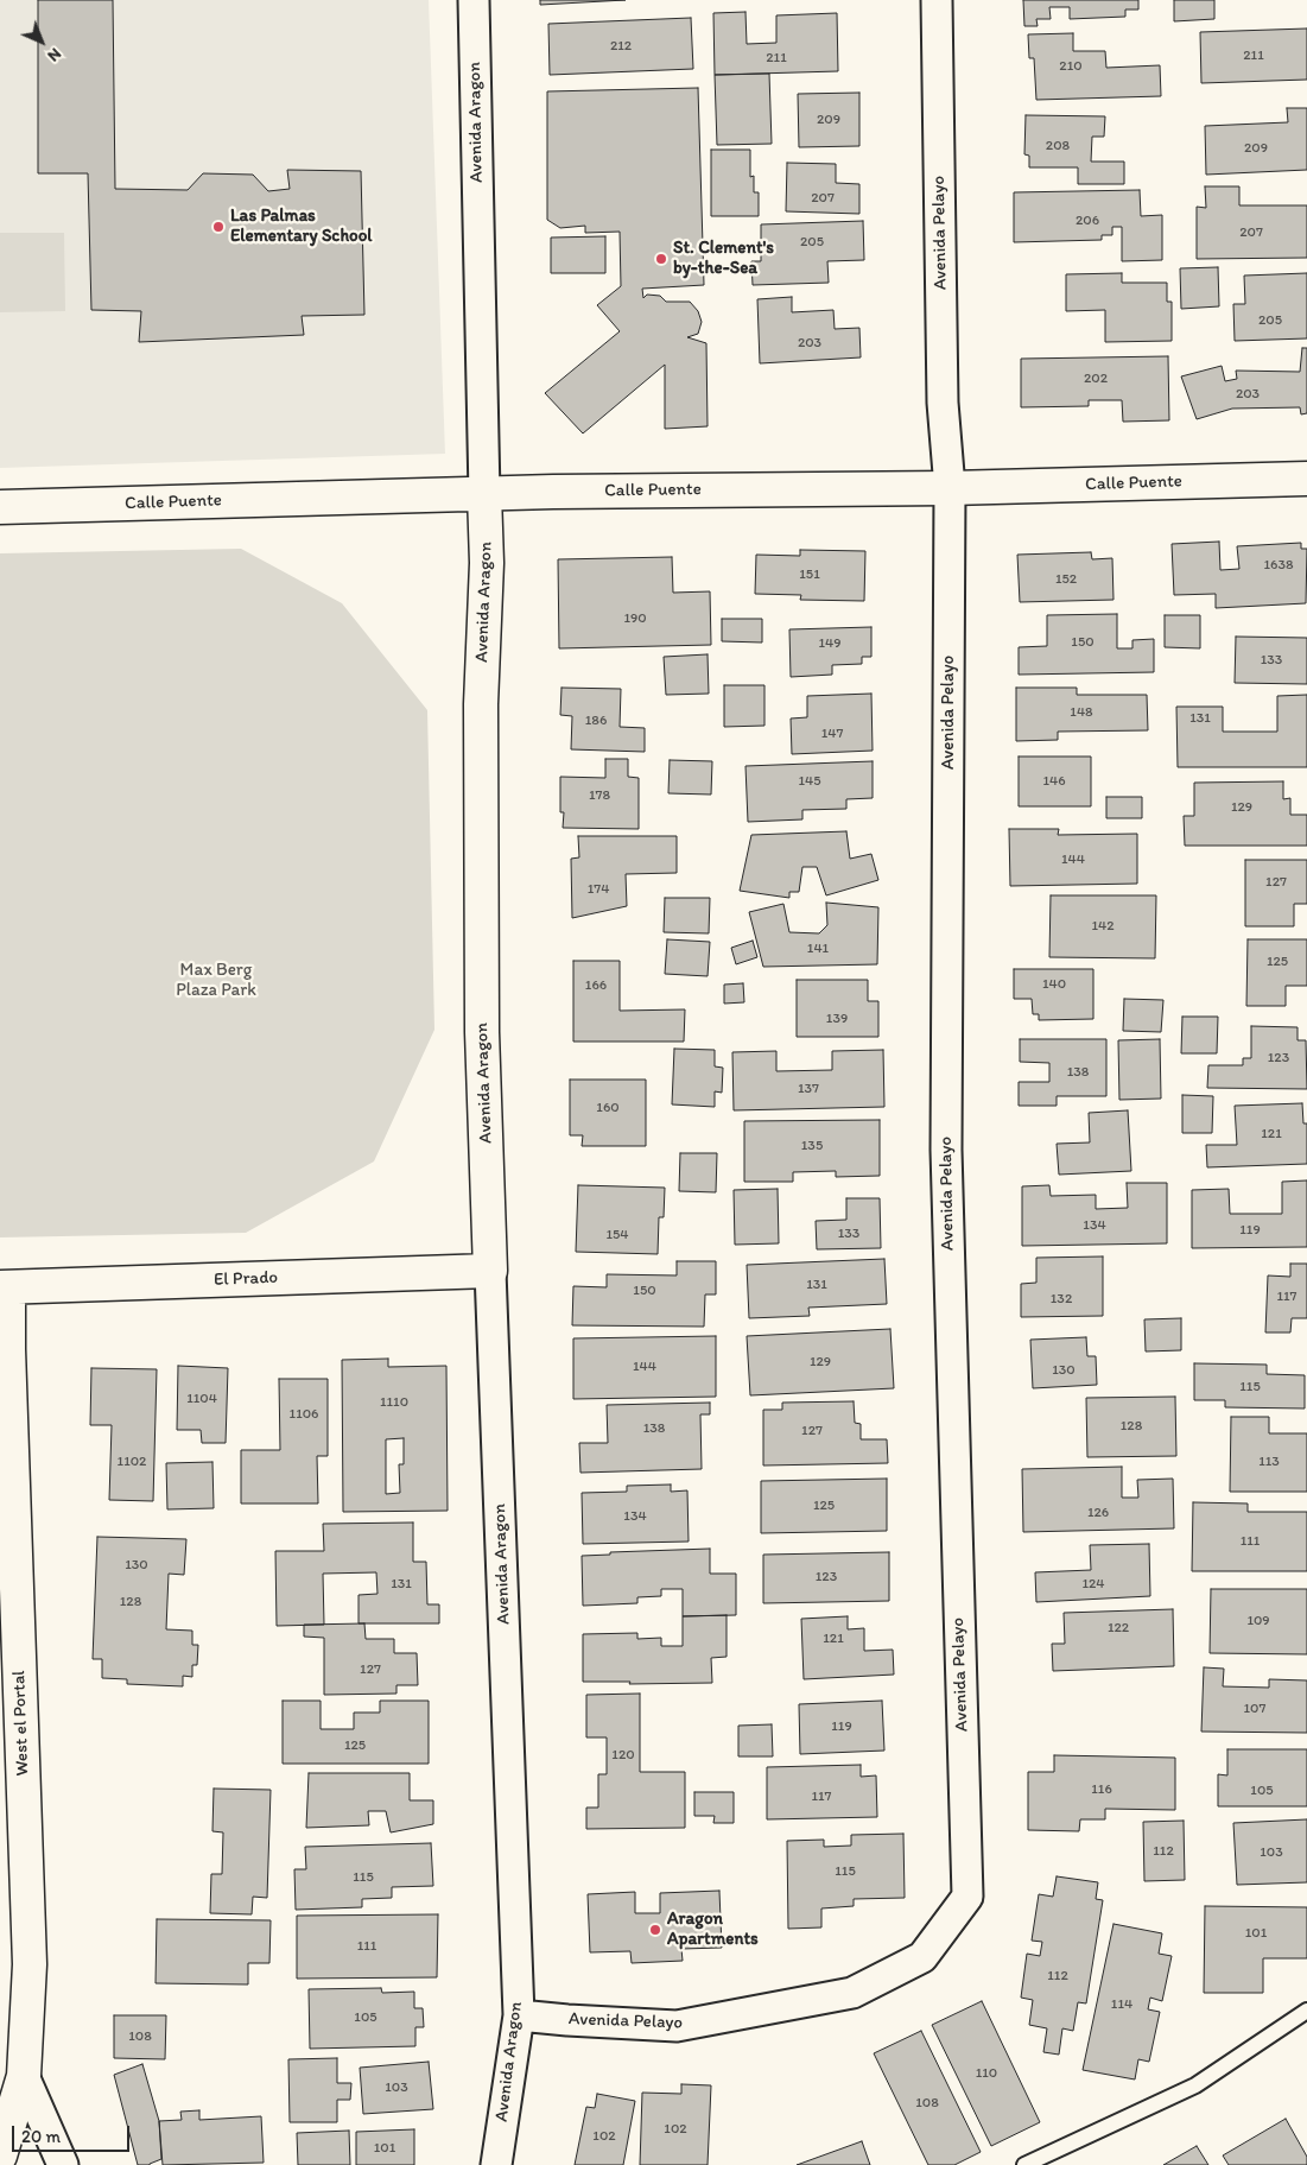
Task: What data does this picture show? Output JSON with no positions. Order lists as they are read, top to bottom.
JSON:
{
  "streets": {
    "street": [
      "Avenida Aragon",
      "Avenida Pelayo",
      "Calle Puente",
      "El Prado",
      "West el Portal"
    ]
  },
  "crossings": [
    ["Avenida Aragon", "Avenida Pelayo"],
    ["Avenida Aragon", "Calle Puente"],
    ["Avenida Aragon", "El Prado"],
    ["Avenida Pelayo", "Calle Puente"],
    ["El Prado", "West el Portal"]
  ],
  "parks": ["Max Berg Plaza Park"],
  "places": ["Las Palmas Elementary School", "St. Clement's by-the-Sea", "Aragon Apartments"],
  "house_numbers": [
    "212",
    "211",
    "211",
    "210",
    "209",
    "208",
    "209",
    "207",
    "206",
    "207",
    "205",
    "205",
    "203",
    "202",
    "203",
    "1638",
    "151",
    "152",
    "190",
    "150",
    "149",
    "133",
    "148",
    "131",
    "186",
    "147",
    "145",
    "146",
    "178",
    "129",
    "144",
    "127",
    "174",
    "142",
    "141",
    "125",
    "140",
    "166",
    "139",
    "123",
    "138",
    "137",
    "160",
    "121",
    "135",
    "134",
    "119",
    "133",
    "154",
    "131",
    "150",
    "117",
    "132",
    "129",
    "144",
    "130",
    "115",
    "1104",
    "1110",
    "1106",
    "128",
    "138",
    "127",
    "1102",
    "113",
    "125",
    "126",
    "134",
    "111",
    "130",
    "123",
    "131",
    "124",
    "128",
    "109",
    "122",
    "121",
    "127",
    "107",
    "119",
    "125",
    "120",
    "116",
    "105",
    "117",
    "112",
    "103",
    "115",
    "115",
    "101",
    "111",
    "112",
    "114",
    "105",
    "108",
    "110",
    "103",
    "108",
    "102",
    "102",
    "101"
  ],
  "scale_bar": "20 m",
  "north": "bottom right"
}
